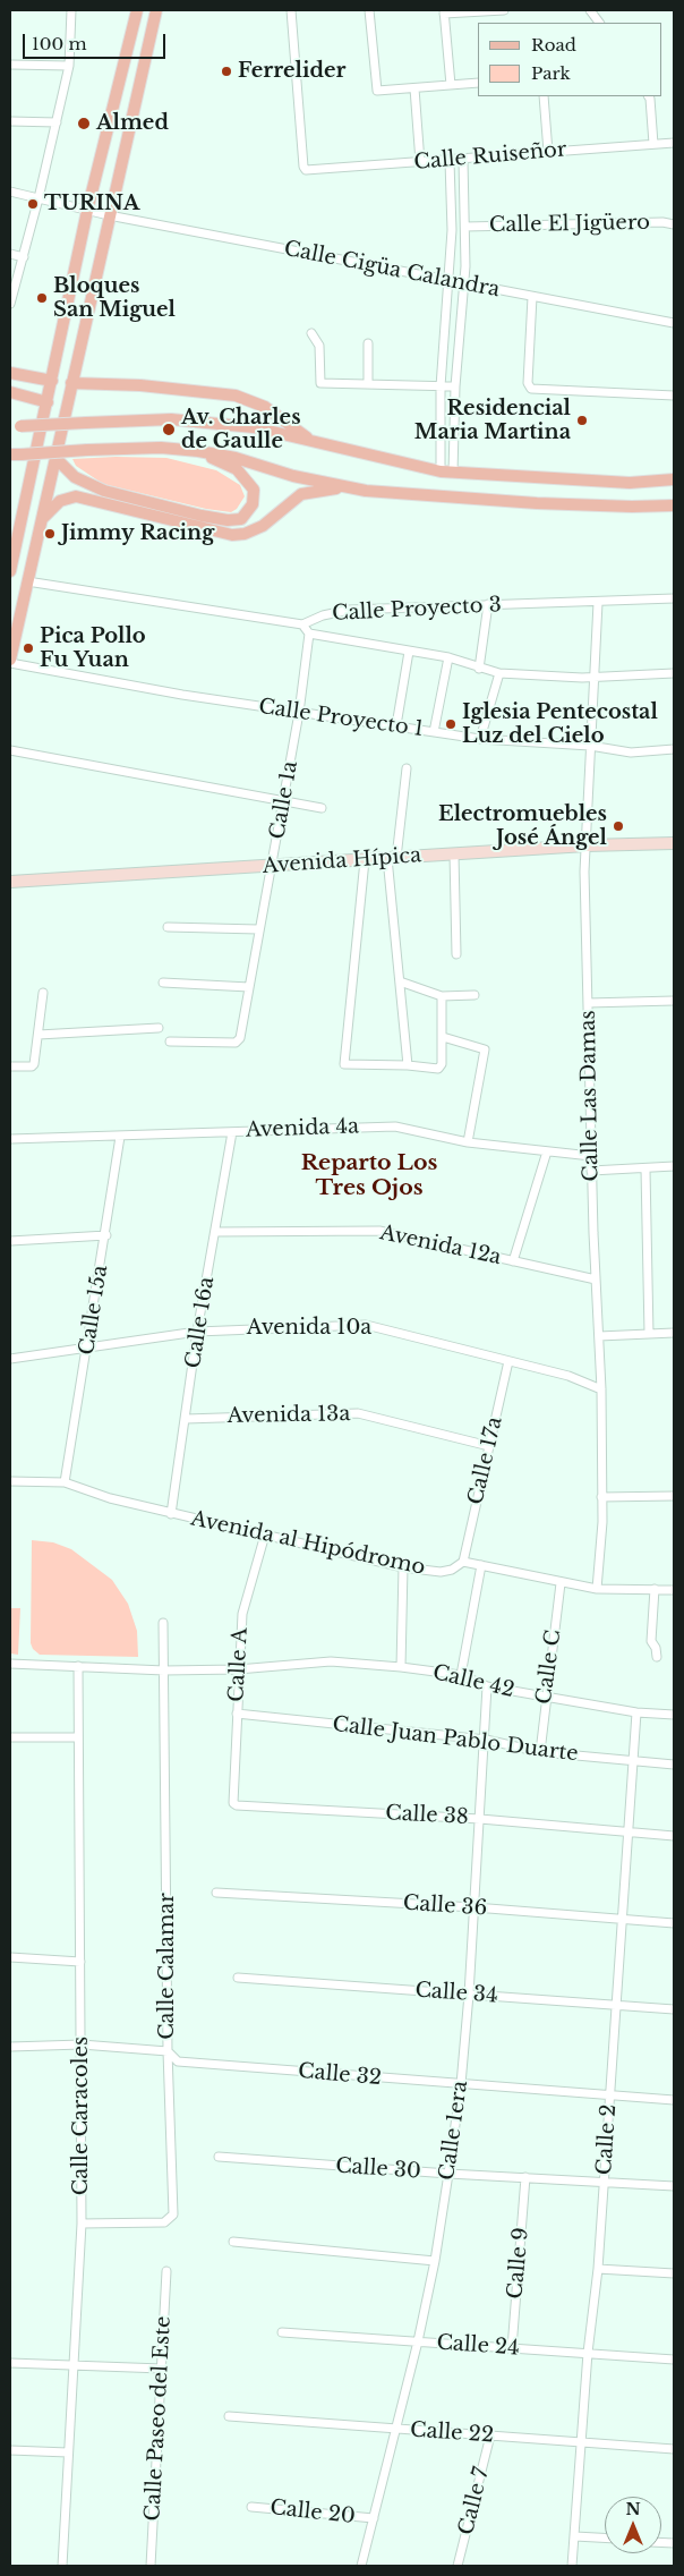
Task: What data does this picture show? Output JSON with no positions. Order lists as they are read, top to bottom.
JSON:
{
  "streets": {
    "street": [
      "Calle Ruiseñor",
      "Calle El Jigüero",
      "Calle Cigüa Calandra",
      "Calle Proyecto 3",
      "Calle Proyecto 1",
      "Calle 1a",
      "Avenida Hípica",
      "Calle Las Damas",
      "Avenida 4a",
      "Avenida 12a",
      "Calle 15a",
      "Calle 16a",
      "Avenida 10a",
      "Avenida 13a",
      "Calle 17a",
      "Avenida al Hipódromo",
      "Calle A",
      "Calle C",
      "Calle 42",
      "Calle Juan Pablo Duarte",
      "Calle 38",
      "Calle 36",
      "Calle Calamar",
      "Calle 34",
      "Calle 32",
      "Calle Caracoles",
      "Calle 1era",
      "Calle 2",
      "Calle 30",
      "Calle 9",
      "Calle 24",
      "Calle Paseo del Este",
      "Calle 22",
      "Calle 7",
      "Calle 20"
    ]
  },
  "crossings": [
    ["Calle Proyecto 3", "Calle Las Damas"],
    ["Calle Proyecto 1", "Calle 1a"],
    ["Calle Proyecto 1", "Calle Las Damas"],
    ["Calle 1a", "Avenida Hípica"],
    ["Avenida Hípica", "Calle Las Damas"],
    ["Calle Las Damas", "Avenida 4a"],
    ["Calle Las Damas", "Avenida 12a"],
    ["Calle Las Damas", "Avenida 10a"],
    ["Avenida 4a", "Calle 15a"],
    ["Avenida 4a", "Calle 16a"],
    ["Avenida 12a", "Calle 16a"],
    ["Calle 15a", "Avenida 10a"],
    ["Calle 15a", "Avenida al Hipódromo"],
    ["Calle 16a", "Avenida 10a"],
    ["Calle 16a", "Avenida 13a"],
    ["Calle 16a", "Avenida al Hipódromo"],
    ["Avenida 10a", "Calle 17a"],
    ["Avenida 13a", "Calle 17a"],
    ["Calle 17a", "Avenida al Hipódromo"],
    ["Avenida al Hipódromo", "Calle A"],
    ["Calle A", "Calle 42"],
    ["Calle A", "Calle Juan Pablo Duarte"],
    ["Calle A", "Calle 38"],
    ["Calle C", "Calle 42"],
    ["Calle C", "Calle Juan Pablo Duarte"],
    ["Calle 42", "Calle Calamar"],
    ["Calle 42", "Calle Caracoles"],
    ["Calle 42", "Calle 1era"],
    ["Calle 42", "Calle 2"],
    ["Calle Juan Pablo Duarte", "Calle 1era"],
    ["Calle Juan Pablo Duarte", "Calle 2"],
    ["Calle 38", "Calle 1era"],
    ["Calle 38", "Calle 2"],
    ["Calle 36", "Calle 1era"],
    ["Calle 36", "Calle 2"],
    ["Calle Calamar", "Calle 32"],
    ["Calle Calamar", "Calle Caracoles"],
    ["Calle 34", "Calle 1era"],
    ["Calle 34", "Calle 2"],
    ["Calle 32", "Calle Caracoles"],
    ["Calle 32", "Calle 1era"],
    ["Calle 32", "Calle 2"],
    ["Calle 1era", "Calle 30"],
    ["Calle 1era", "Calle 24"],
    ["Calle 1era", "Calle 22"],
    ["Calle 1era", "Calle 20"],
    ["Calle 2", "Calle 30"],
    ["Calle 2", "Calle 24"],
    ["Calle 2", "Calle 22"],
    ["Calle 30", "Calle 9"],
    ["Calle 9", "Calle 24"],
    ["Calle 22", "Calle 7"]
  ],
  "districts": ["Reparto Los Tres Ojos"],
  "places": [
    "Ferrelider",
    "Almed",
    "TURINA",
    "Bloques San Miguel",
    "Residencial Maria Martina",
    "Av. Charles de Gaulle",
    "Jimmy Racing",
    "Pica Pollo Fu Yuan",
    "Iglesia Pentecostal Luz del Cielo",
    "Electromuebles José Ángel"
  ],
  "legend": ["Road", "Park"],
  "scale_bar": "100 m",
  "north": "top"
}
